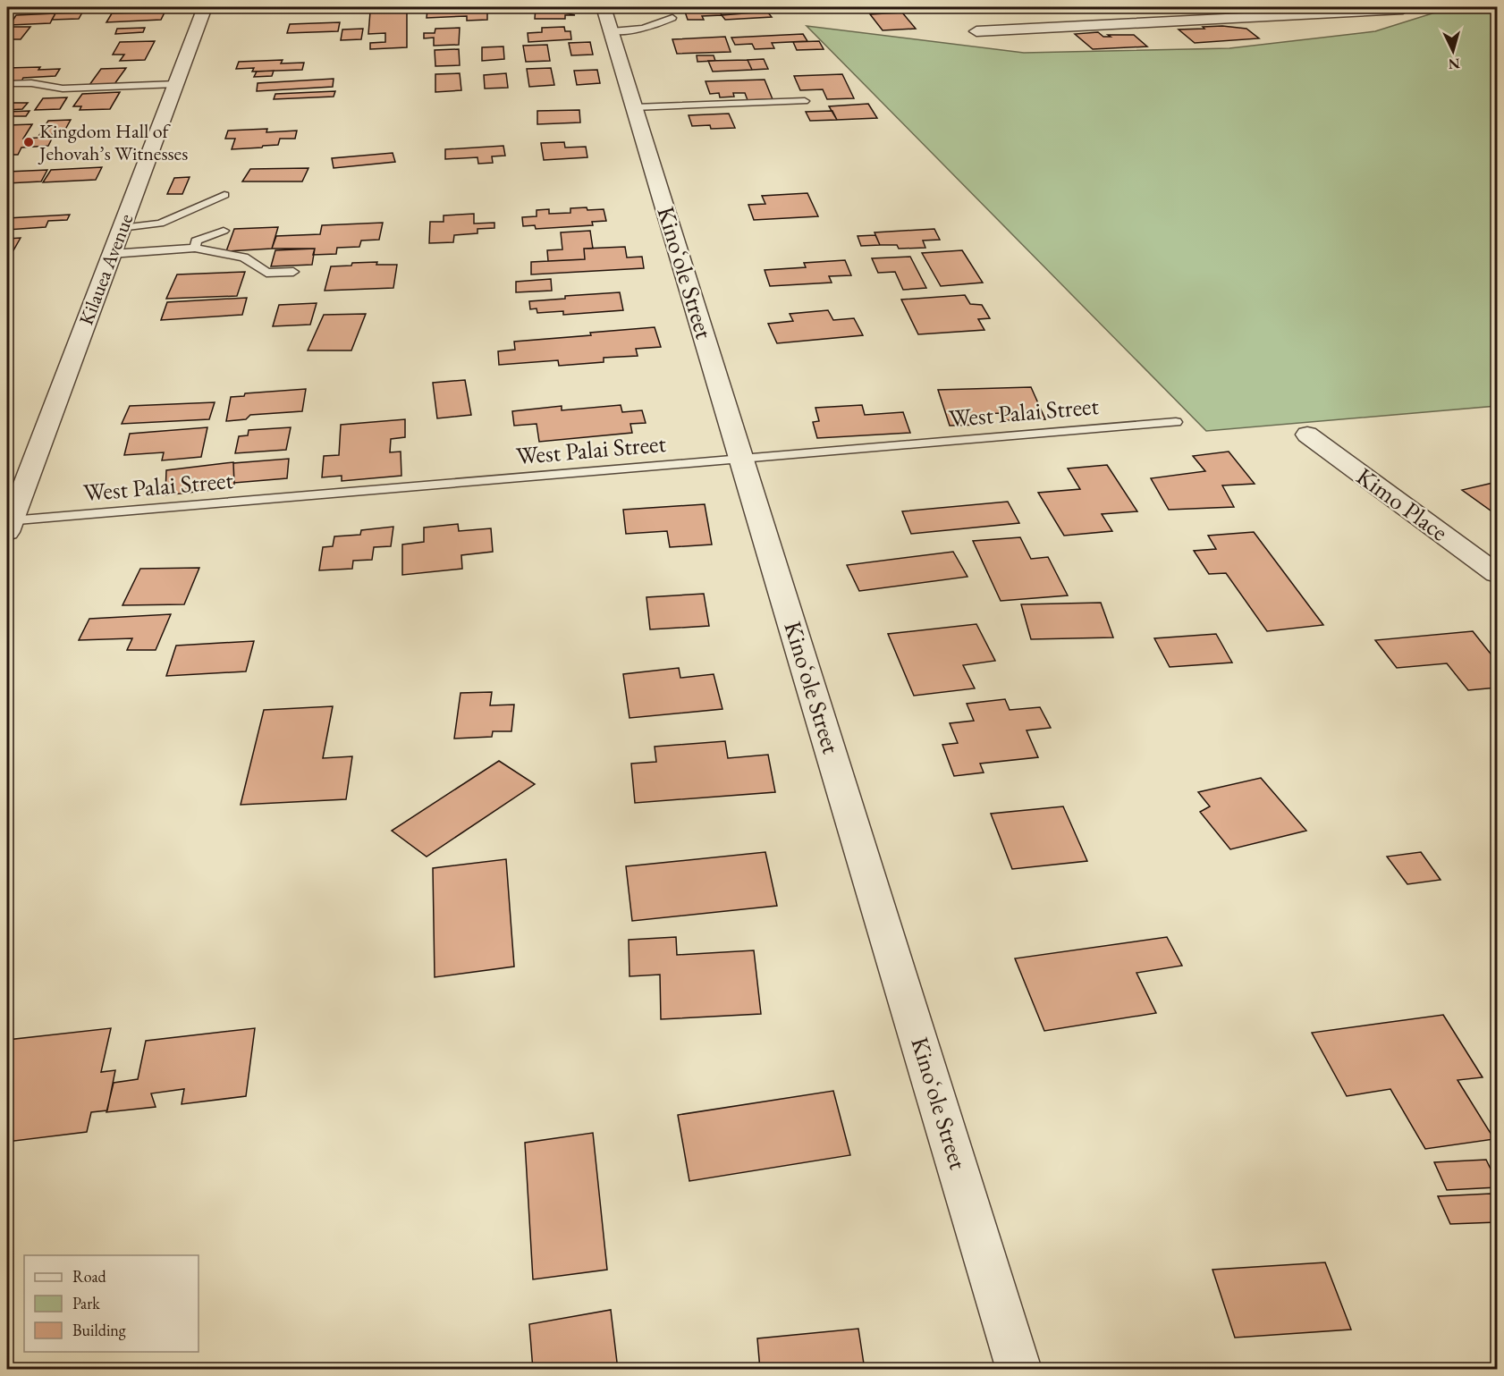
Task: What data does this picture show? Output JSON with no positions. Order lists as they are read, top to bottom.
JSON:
{
  "streets": {
    "street": ["Kilauea Avenue", "Kinoʻole Street", "Kimo Place"],
    "lane": ["West Palai Street"]
  },
  "crossings": [
    ["Kilauea Avenue", "West Palai Street"],
    ["Kinoʻole Street", "West Palai Street"]
  ],
  "places": ["Kingdom Hall of Jehovah’s Witnesses"],
  "legend": ["Road", "Park", "Building"],
  "north": "bottom"
}
